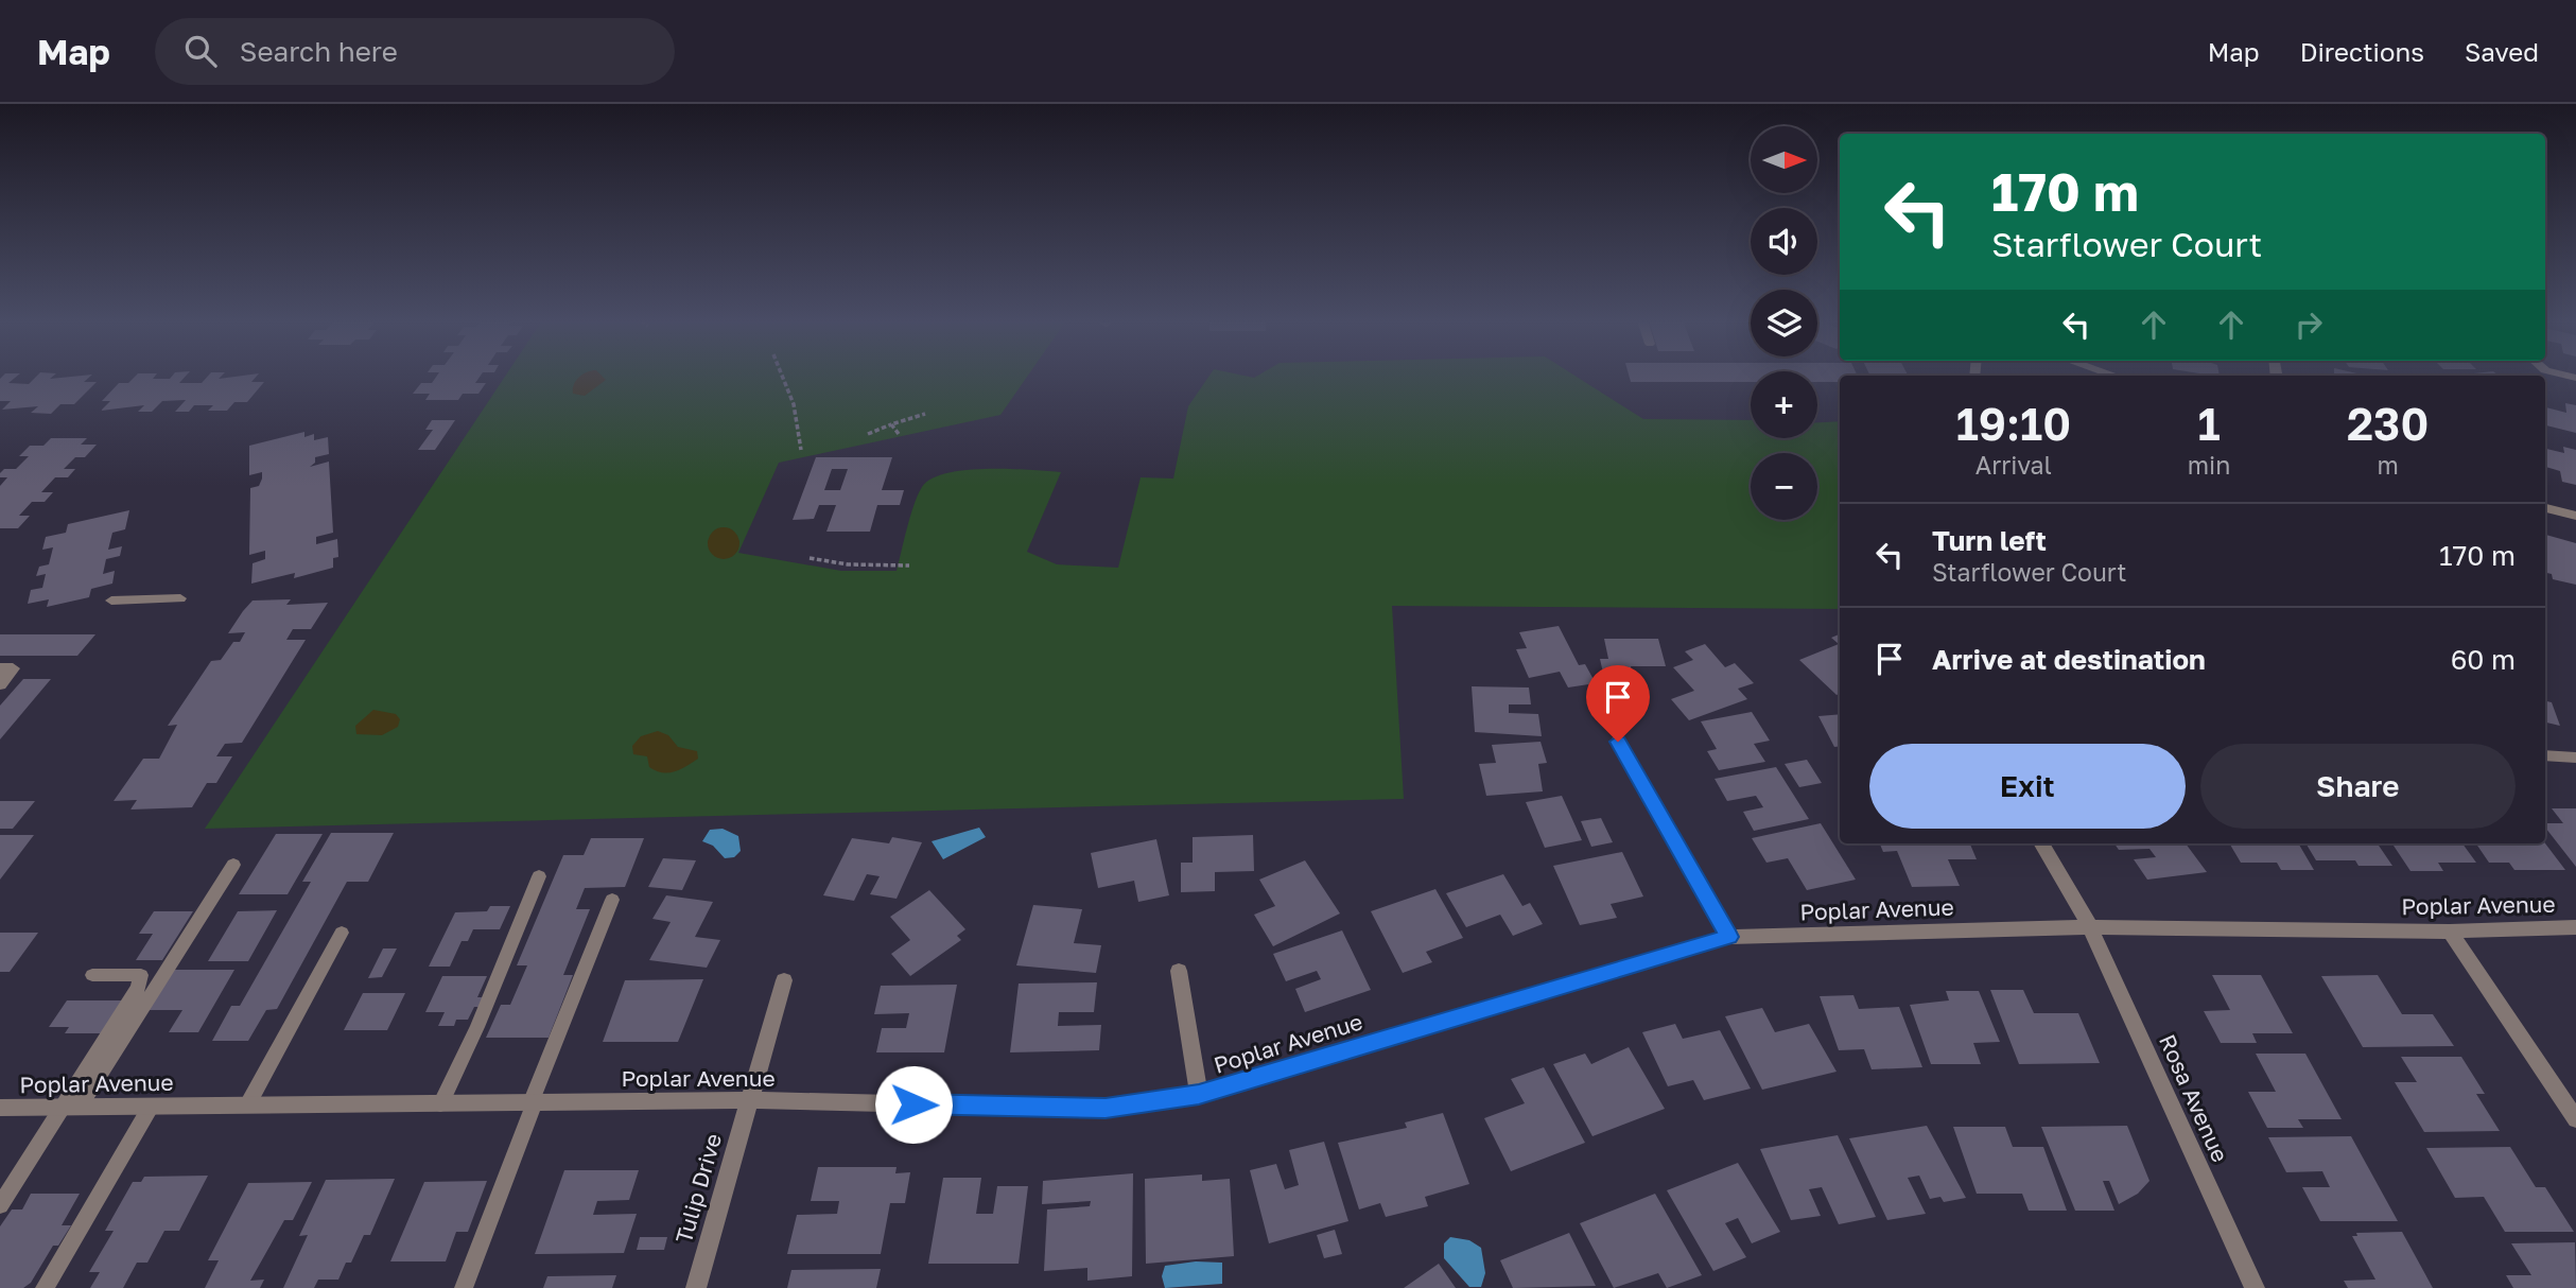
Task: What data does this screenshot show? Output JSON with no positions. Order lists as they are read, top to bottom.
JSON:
{
  "streets": {
    "street": ["Poplar Avenue", "Rosa Avenue", "Tulip Drive"]
  },
  "crossings": [
    ["Poplar Avenue", "Rosa Avenue"],
    ["Poplar Avenue", "Tulip Drive"]
  ],
  "north": "right",
  "page": {
    "header": "Map",
    "search": "Search here",
    "nav": ["Map", "Directions", "Saved"],
    "map_buttons": ["+", "−"],
    "turn": ["170 m", "Starflower Court"],
    "eta": [
      "19:10",
      "Arrival",
      "1",
      "min",
      "230",
      "m"
    ],
    "list": [
      {
        "name": "Turn left",
        "note": "Starflower Court",
        "value": "170 m"
      },
      {
        "name": "Arrive at destination",
        "value": "60 m"
      }
    ],
    "buttons": ["Exit", "Share"]
  }
}
